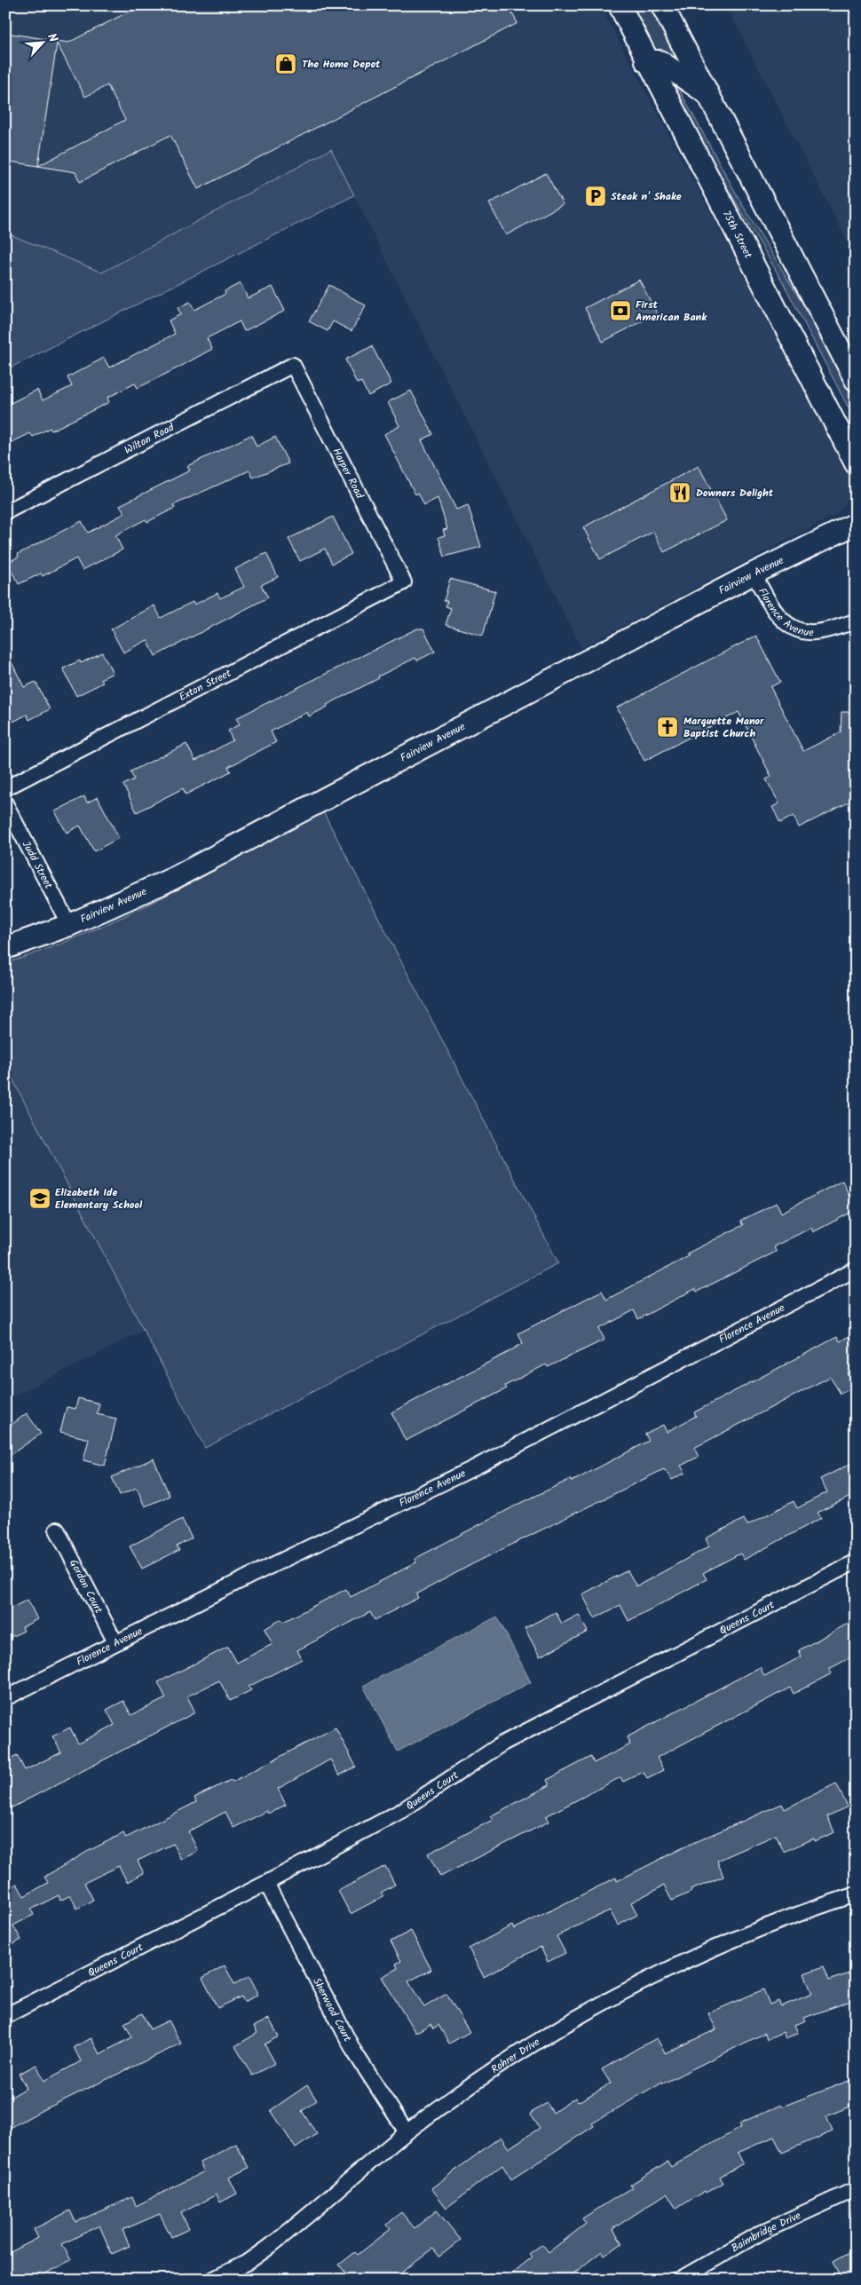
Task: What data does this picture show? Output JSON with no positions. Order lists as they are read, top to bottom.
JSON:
{
  "streets": {
    "main road": ["75th Street", "Fairview Avenue"],
    "street": [
      "Wilton Road",
      "Harper Road",
      "Florence Avenue",
      "Exton Street",
      "Judd Street",
      "Gordon Court",
      "Queens Court",
      "Sherwood Court",
      "Rohrer Drive",
      "Baimbridge Drive"
    ]
  },
  "crossings": [
    ["Wilton Road", "Harper Road"],
    ["Harper Road", "Exton Street"],
    ["Fairview Avenue", "Florence Avenue"],
    ["Fairview Avenue", "Judd Street"],
    ["Florence Avenue", "Gordon Court"],
    ["Queens Court", "Sherwood Court"],
    ["Sherwood Court", "Rohrer Drive"]
  ],
  "places": {
    "shop": ["The Home Depot"],
    "parking": ["Steak n' Shake"],
    "bank": ["First American Bank"],
    "restaurant": ["Downers Delight"],
    "church": ["Marquette Manor Baptist Church"],
    "school or university": ["Elizabeth Ide Elementary School"]
  },
  "north": "top right"
}
